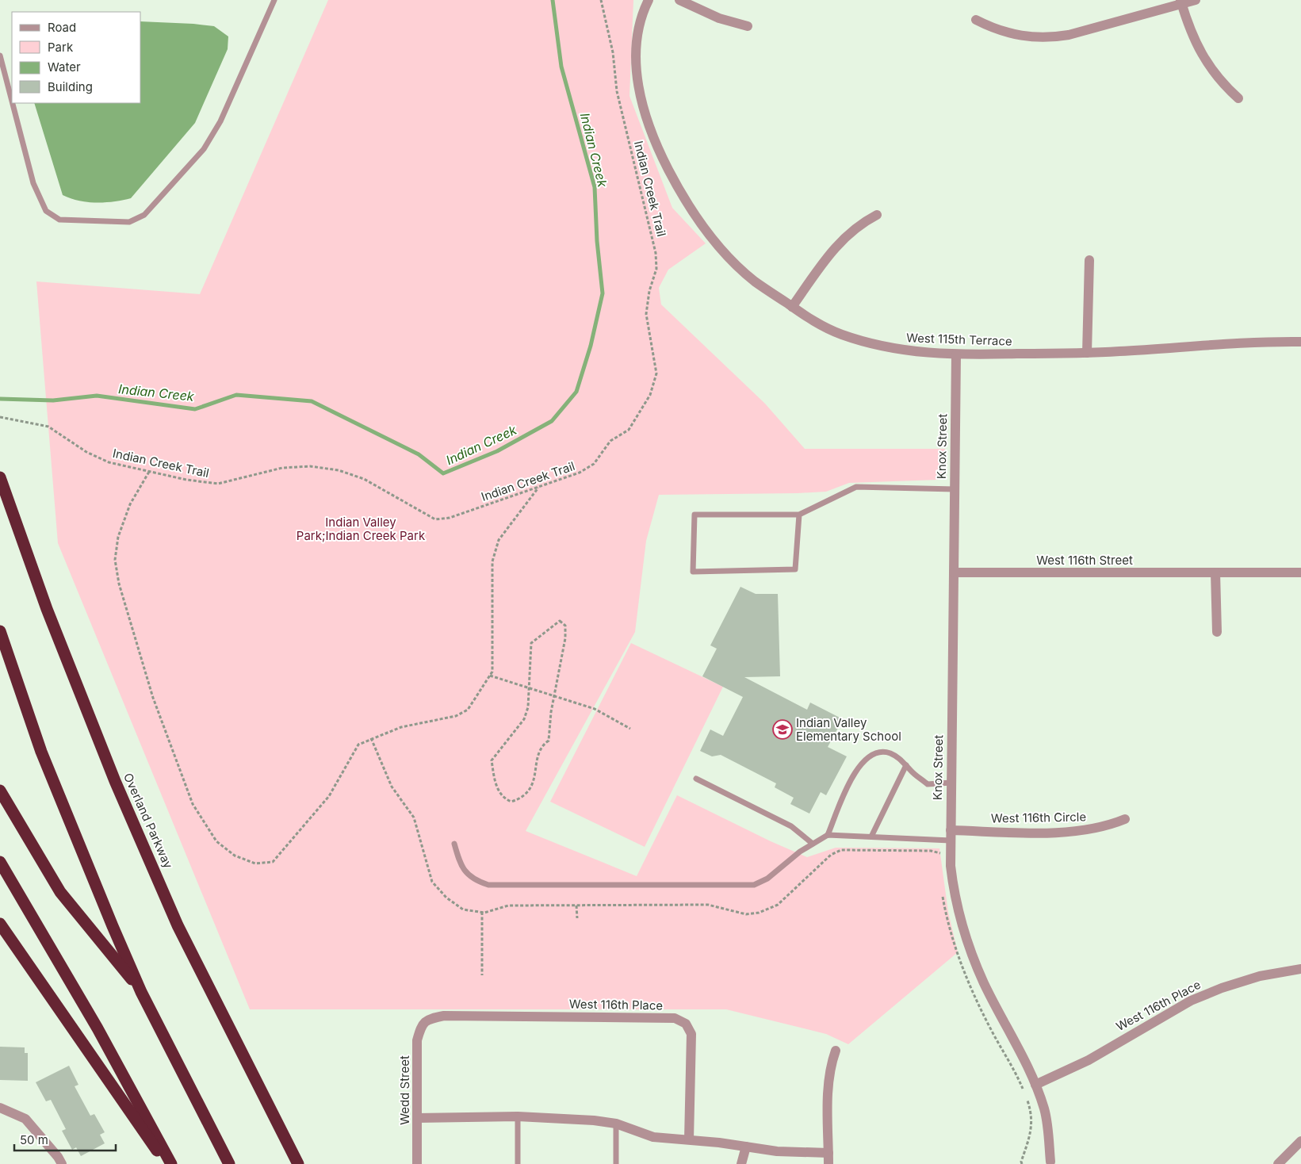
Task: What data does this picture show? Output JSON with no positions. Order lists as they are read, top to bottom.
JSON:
{
  "streets": {
    "highway": ["Overland Parkway"],
    "street": [
      "West 115th Terrace",
      "Knox Street",
      "West 116th Street",
      "West 116th Circle",
      "West 116th Place",
      "Wedd Street"
    ],
    "path": ["Indian Creek Trail"]
  },
  "crossings": [
    ["West 115th Terrace", "Knox Street"],
    ["Knox Street", "West 116th Street"],
    ["Knox Street", "West 116th Circle"],
    ["Knox Street", "West 116th Place"],
    ["West 116th Place", "Wedd Street"]
  ],
  "water": ["Indian Creek"],
  "parks": ["Indian Valley Park;Indian Creek Park"],
  "places": {
    "school or university": ["Indian Valley Elementary School"]
  },
  "legend": [
    "Road",
    "Park",
    "Water",
    "Building"
  ],
  "scale_bar": "50 m"
}
